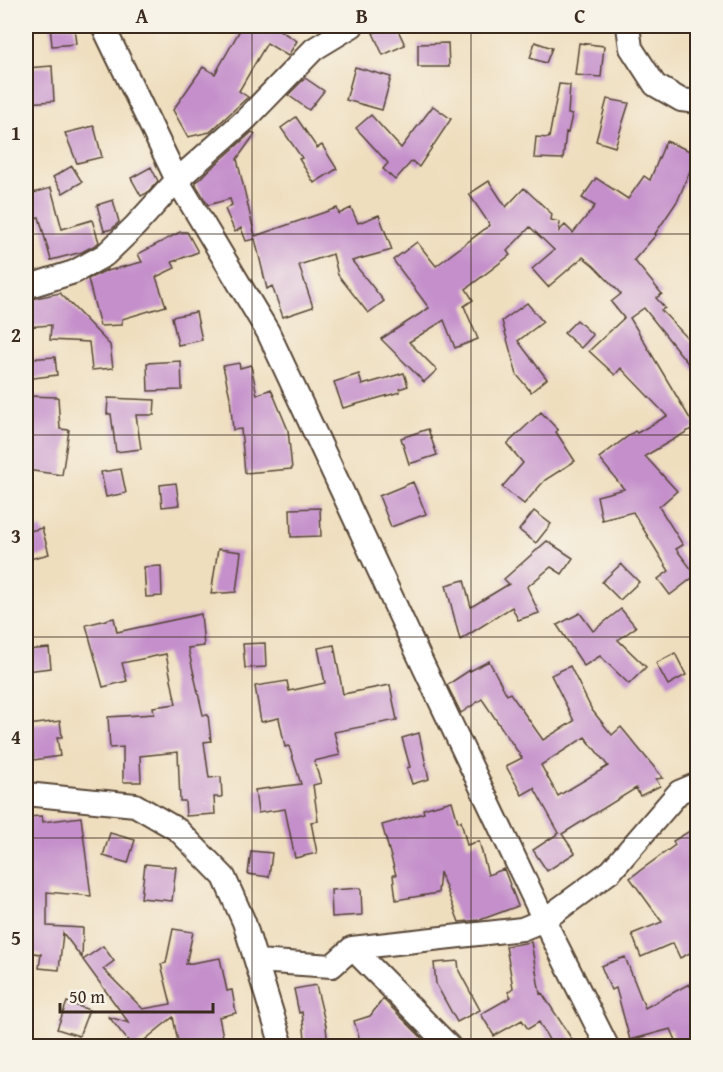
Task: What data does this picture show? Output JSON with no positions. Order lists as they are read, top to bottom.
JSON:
{
  "scale_bar": "50 m",
  "grid": {
    "columns": ["A", "B", "C"],
    "rows": [
      "1",
      "2",
      "3",
      "4",
      "5"
    ]
  }
}
